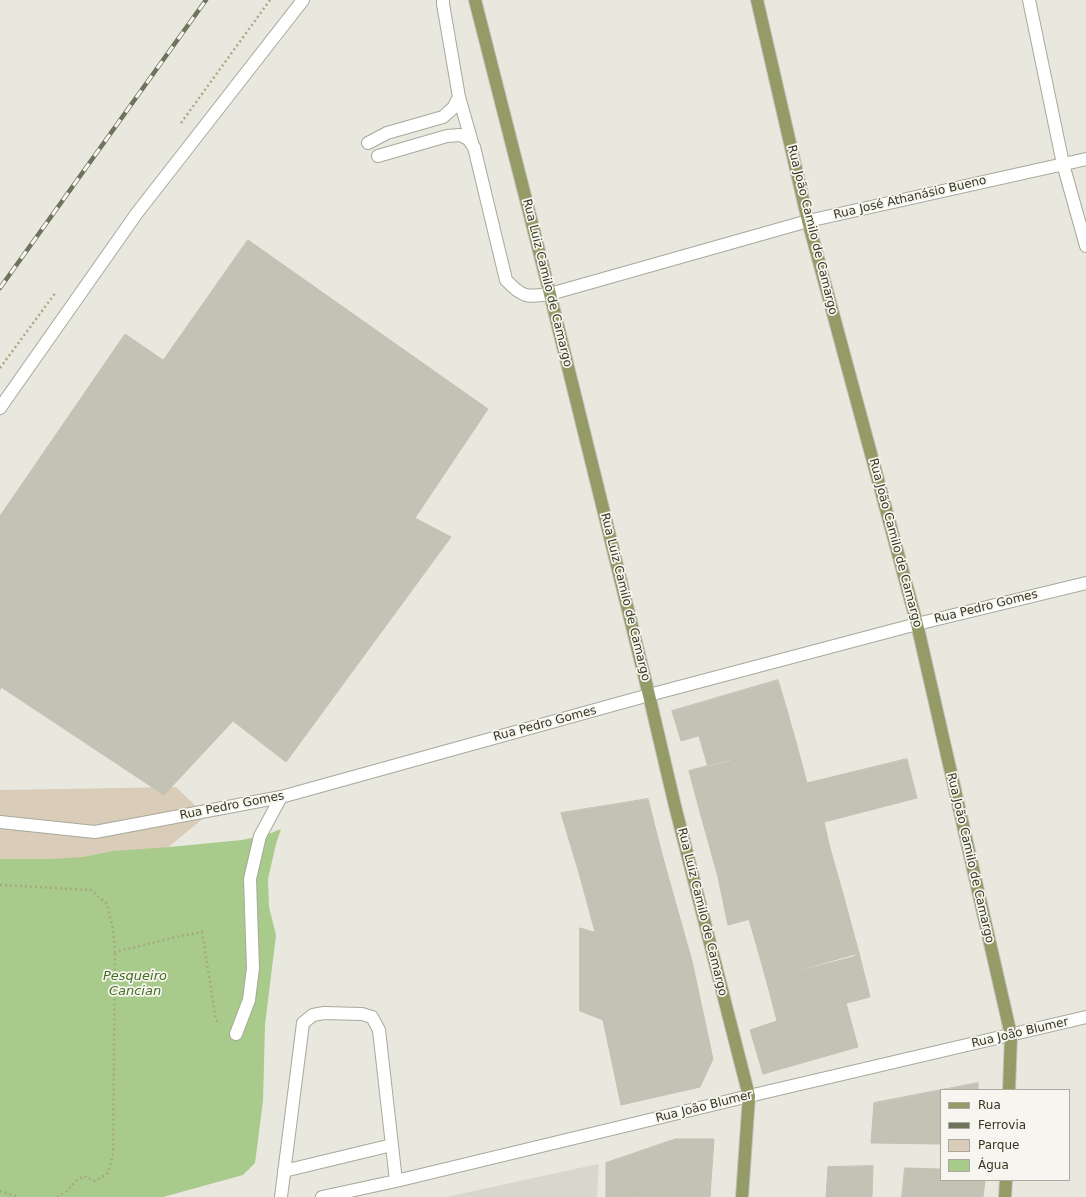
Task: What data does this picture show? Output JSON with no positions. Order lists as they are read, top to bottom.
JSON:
{
  "streets": {
    "main road": ["Rua João Camilo de Camargo", "Rua Luiz Camilo de Camargo"],
    "street": ["Rua José Athanásio Bueno", "Rua Pedro Gomes", "Rua João Blumer"]
  },
  "crossings": [
    ["Rua José Athanásio Bueno", "Rua João Camilo de Camargo"],
    ["Rua José Athanásio Bueno", "Rua Luiz Camilo de Camargo"],
    ["Rua João Camilo de Camargo", "Rua Pedro Gomes"],
    ["Rua João Camilo de Camargo", "Rua João Blumer"],
    ["Rua Luiz Camilo de Camargo", "Rua Pedro Gomes"],
    ["Rua Luiz Camilo de Camargo", "Rua João Blumer"]
  ],
  "water": ["Pesqueiro Cancian"],
  "legend": [
    "Rua",
    "Ferrovia",
    "Parque",
    "Água"
  ]
}
